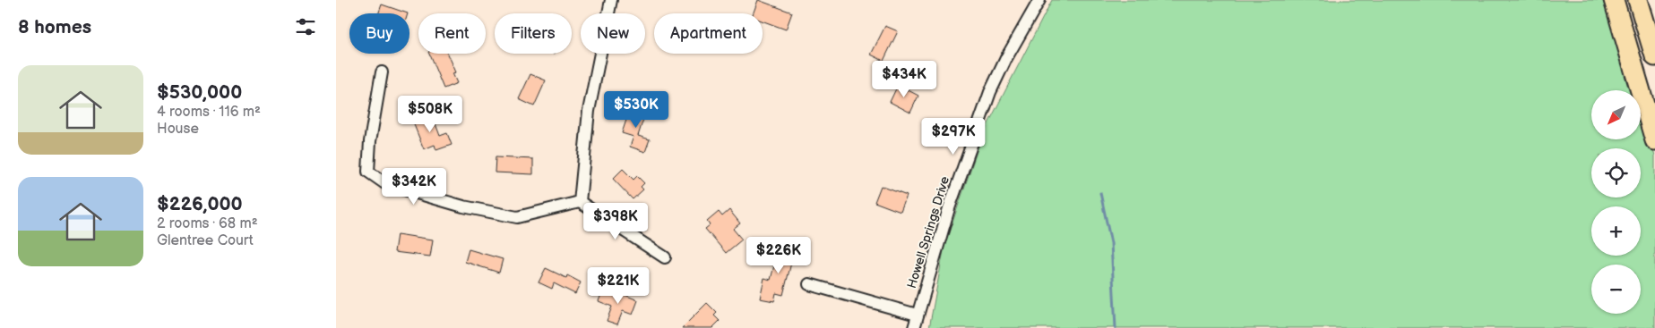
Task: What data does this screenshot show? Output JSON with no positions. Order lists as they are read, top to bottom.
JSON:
{
  "streets": {
    "street": ["Howell Springs Drive"]
  },
  "north": "bottom left",
  "page": {
    "heading": "8 homes",
    "chip": [
      "Buy",
      "Rent",
      "Filters",
      "New",
      "Apartment"
    ],
    "list": [
      {
        "name": "$530,000",
        "note": "4 rooms · 116 m² · House"
      },
      {
        "name": "$226,000",
        "note": "2 rooms · 68 m² · Glentree Court"
      }
    ],
    "price": [
      "$434K",
      "$530K",
      "$508K",
      "$297K",
      "$342K",
      "$398K",
      "$226K",
      "$221K"
    ],
    "map_buttons": ["+", "−"]
  }
}
